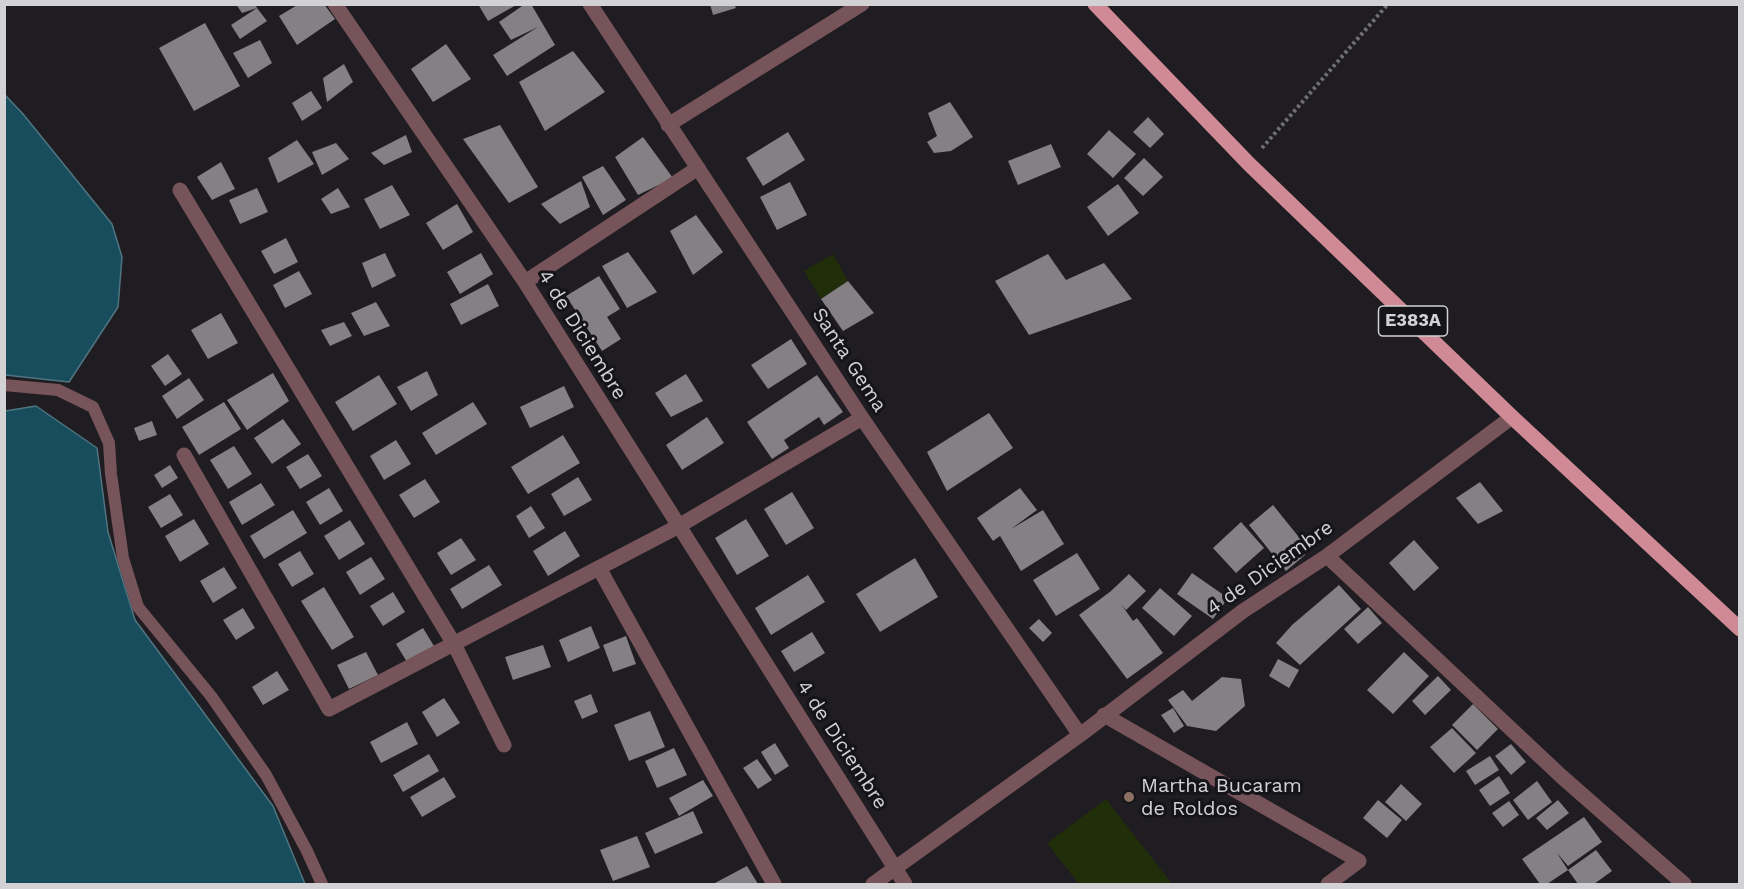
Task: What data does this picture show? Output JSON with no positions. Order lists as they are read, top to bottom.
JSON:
{
  "streets": {
    "main road": ["E383A"],
    "street": ["4 de Diciembre", "Santa Gema"]
  },
  "crossings": [
    ["E383A", "4 de Diciembre"],
    ["4 de Diciembre", "Santa Gema"]
  ],
  "places": ["Martha Bucaram de Roldos"]
}
